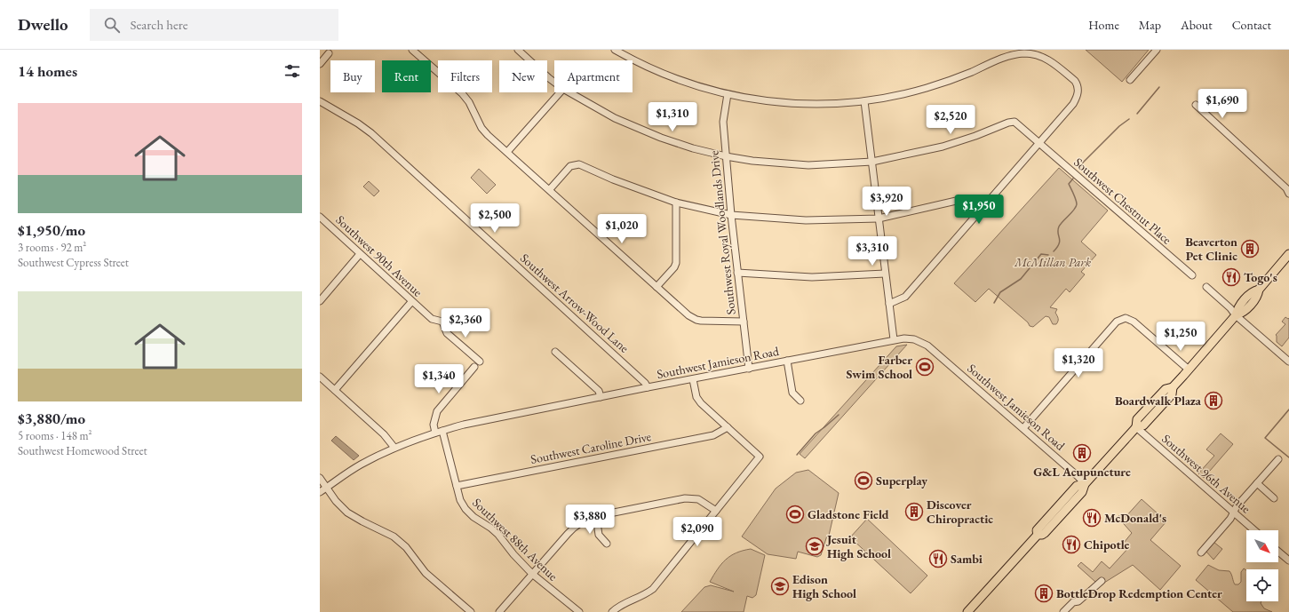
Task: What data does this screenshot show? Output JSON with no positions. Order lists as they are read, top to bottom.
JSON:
{
  "streets": {
    "street": [
      "Southwest Chestnut Place",
      "Southwest Royal Woodlands Drive",
      "Southwest 90th Avenue",
      "Southwest Arrow-Wood Lane",
      "Southwest Jamieson Road",
      "Southwest Caroline Drive",
      "Southwest 96th Avenue",
      "Southwest 88th Avenue"
    ]
  },
  "crossings": [
    ["Southwest Chestnut Place", "Southwest Royal Woodlands Drive"],
    ["Southwest Royal Woodlands Drive", "Southwest Jamieson Road"],
    ["Southwest Arrow-Wood Lane", "Southwest Jamieson Road"],
    ["Southwest Jamieson Road", "Southwest 88th Avenue"],
    ["Southwest Caroline Drive", "Southwest 88th Avenue"]
  ],
  "parks": ["McMillan Park"],
  "places": {
    "building": [
      "Beaverton Pet Clinic",
      "Boardwalk Plaza",
      "G&L Acupuncture",
      "Discover Chiropractic",
      "BottleDrop Redemption Center"
    ],
    "restaurant": [
      "Togo's",
      "McDonald's",
      "Chipotle",
      "Sambi"
    ],
    "sports": ["Farber Swim School", "Superplay", "Gladstone Field"],
    "school or university": ["Jesuit High School", "Edison High School"]
  },
  "north": "bottom right",
  "page": {
    "header": "Dwello",
    "search": "Search here",
    "nav": [
      "Home",
      "Map",
      "About",
      "Contact"
    ],
    "heading": "14 homes",
    "chip": [
      "Buy",
      "Rent",
      "Filters",
      "New",
      "Apartment"
    ],
    "price": [
      "$1,690",
      "$1,310",
      "$2,520",
      "$3,920",
      "$1,950",
      "$2,500",
      "$1,020",
      "$3,310",
      "$2,360",
      "$1,250",
      "$1,320",
      "$1,340",
      "$3,880",
      "$2,090"
    ],
    "list": [
      {
        "name": "$1,950/mo",
        "note": "3 rooms · 92 m² · Southwest Cypress Street"
      },
      {
        "name": "$3,880/mo",
        "note": "5 rooms · 148 m² · Southwest Homewood Street"
      }
    ]
  }
}
